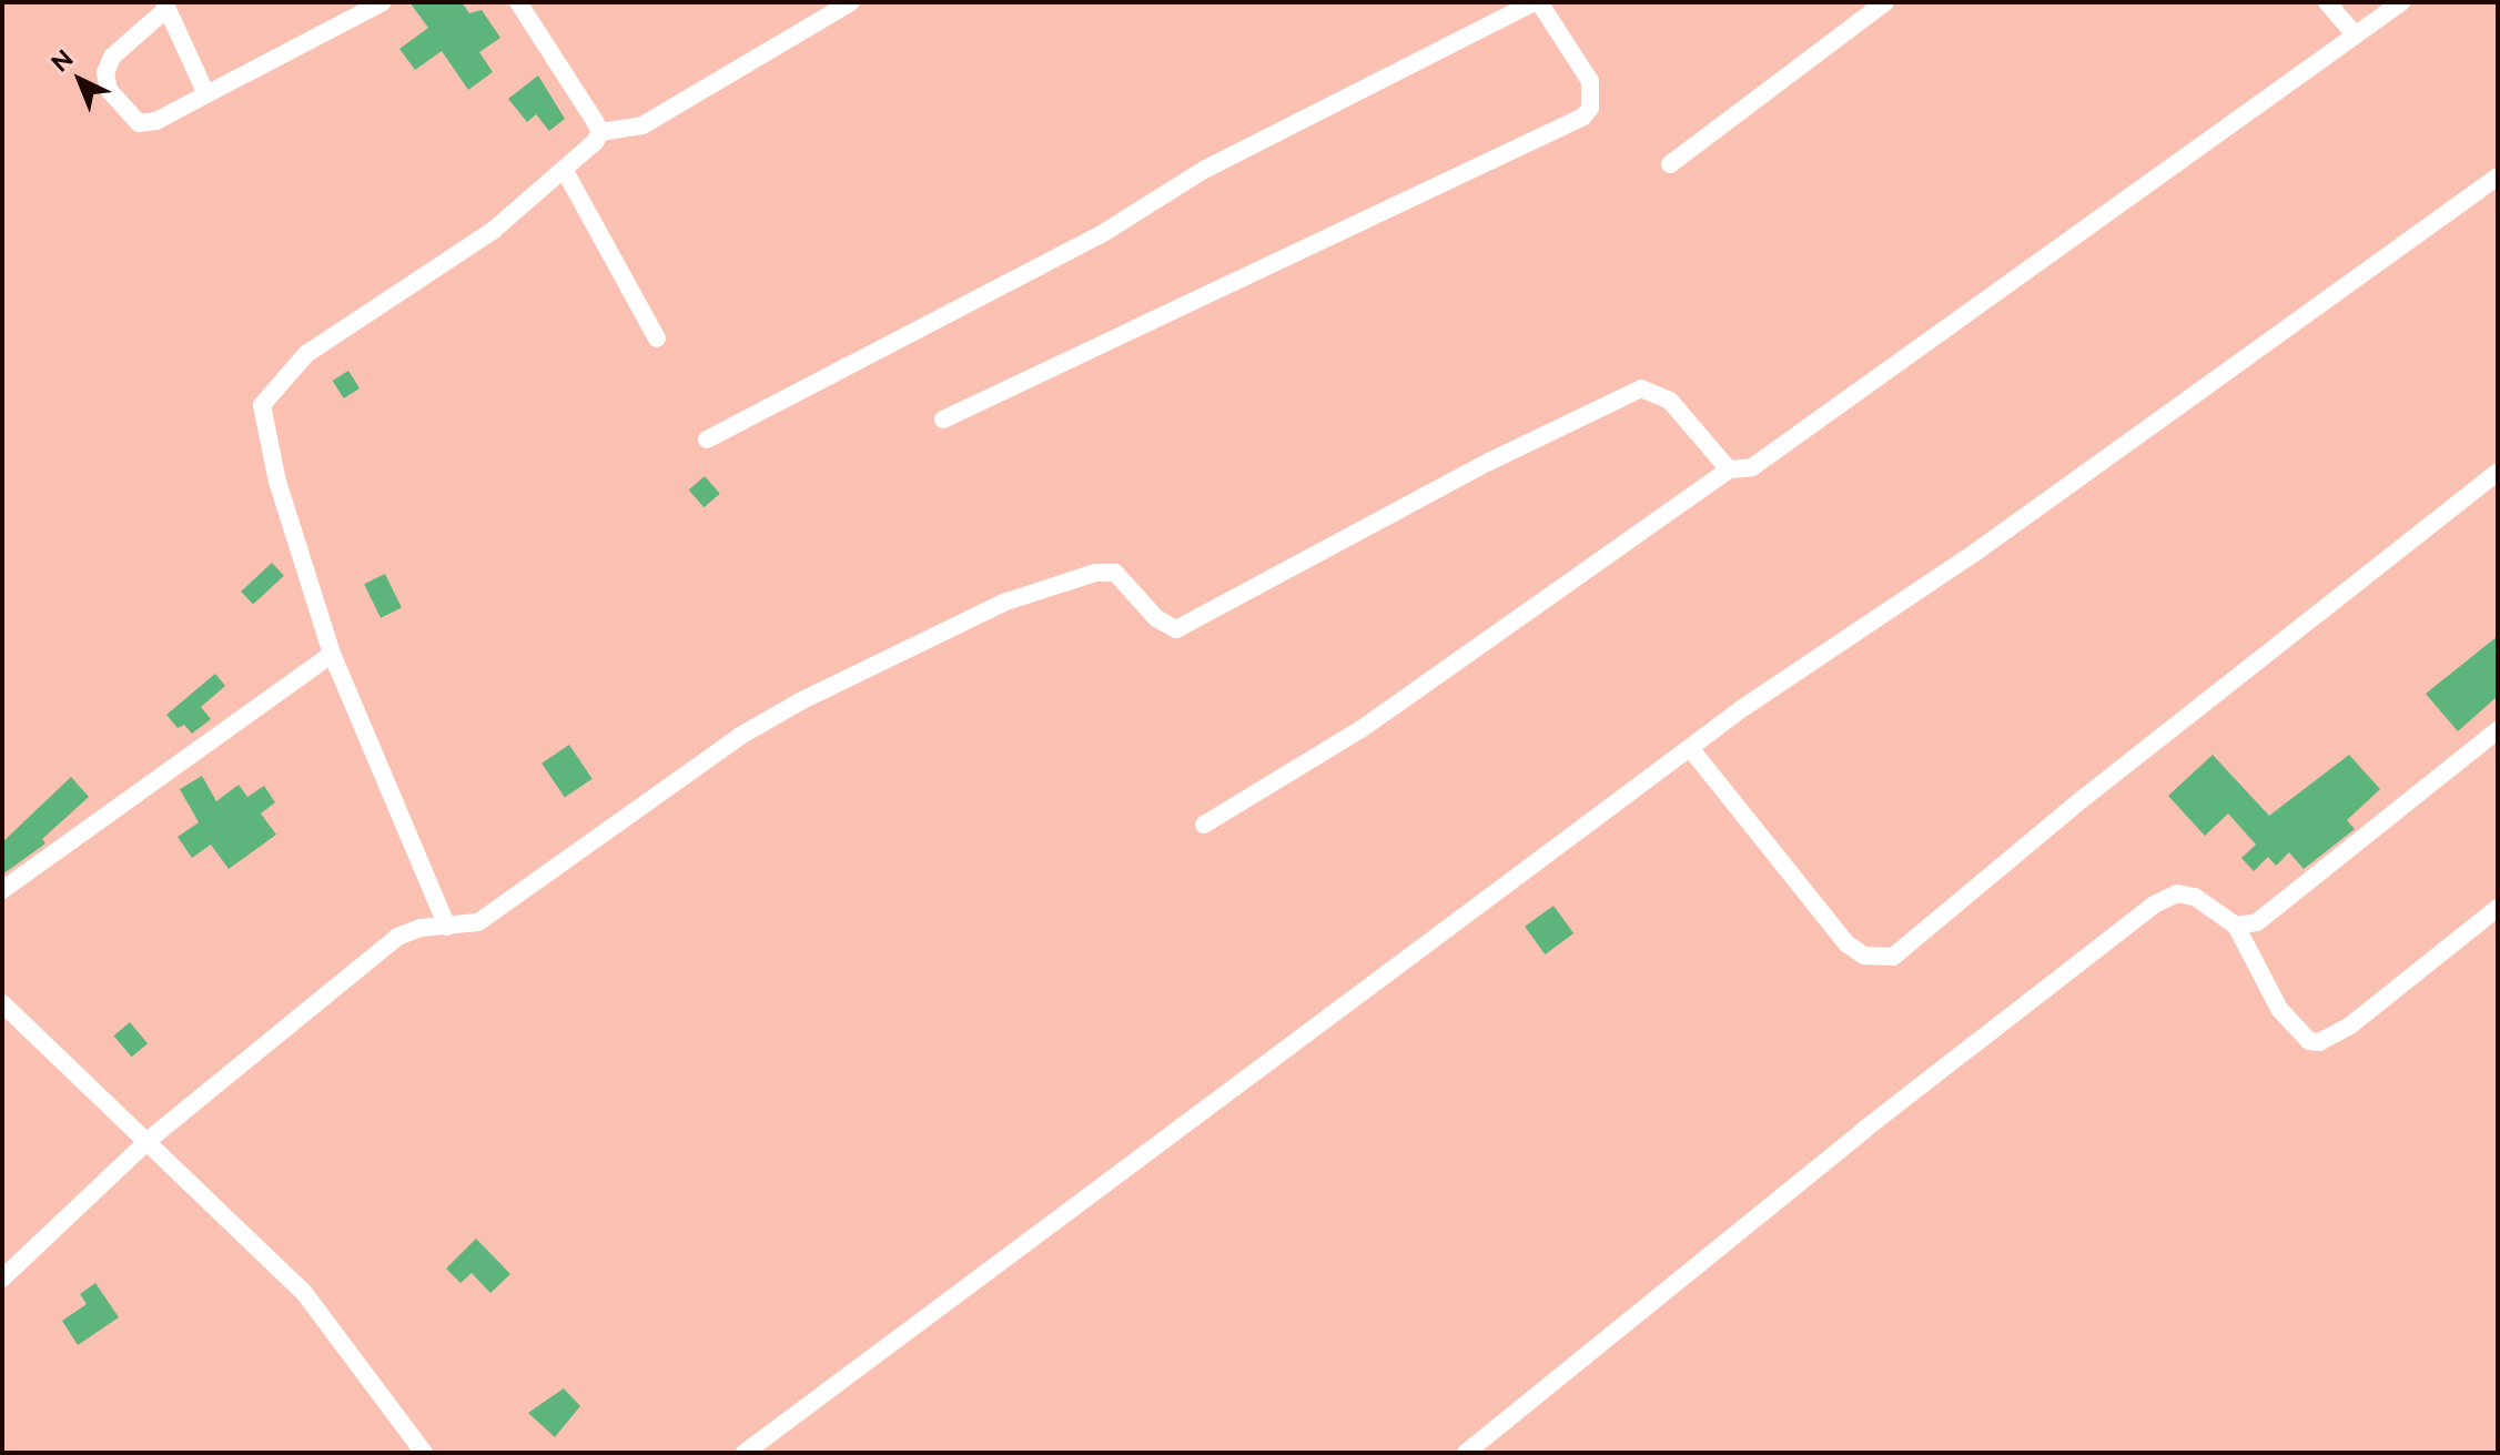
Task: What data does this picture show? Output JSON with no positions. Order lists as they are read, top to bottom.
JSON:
{
  "north": "top left"
}
